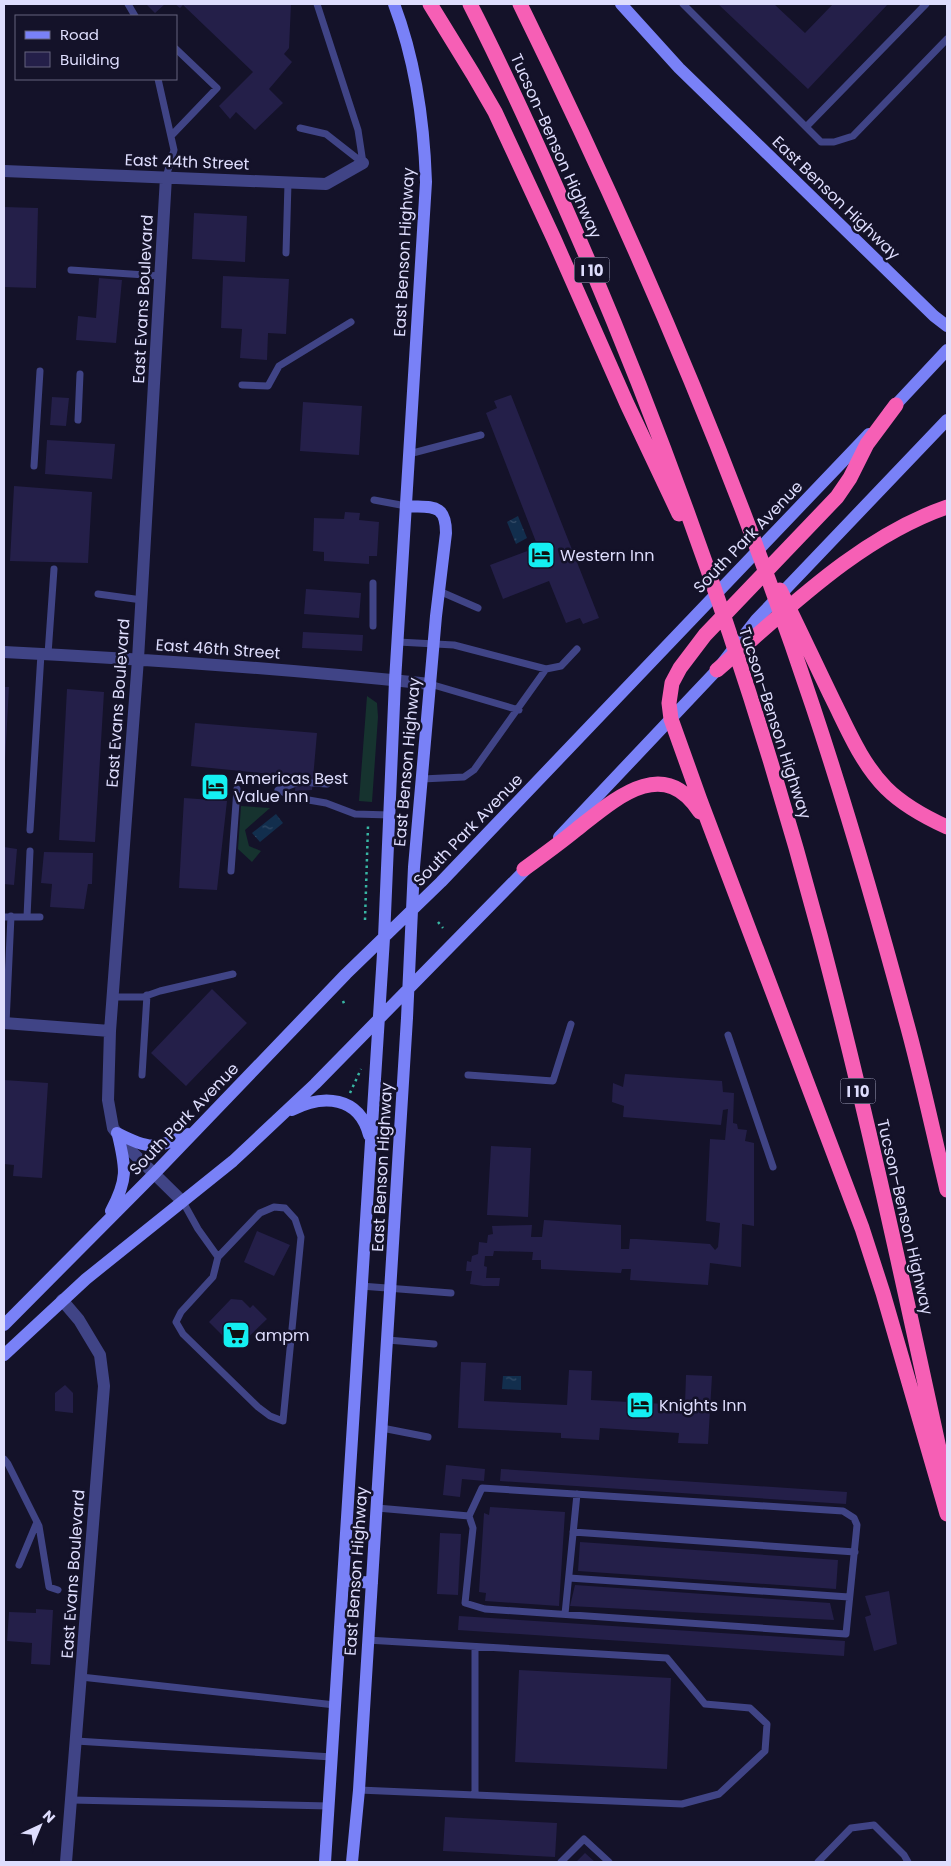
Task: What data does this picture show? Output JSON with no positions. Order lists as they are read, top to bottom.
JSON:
{
  "streets": {
    "highway": ["Tucson–Benson Highway", "I 10"],
    "main road": ["East Benson Highway", "South Park Avenue"],
    "street": ["East 44th Street", "East Evans Boulevard", "East 46th Street"]
  },
  "crossings": [
    ["East 44th Street", "East Evans Boulevard"],
    ["East Benson Highway", "South Park Avenue"],
    ["East Benson Highway", "East 46th Street"],
    ["East Evans Boulevard", "South Park Avenue"],
    ["East Evans Boulevard", "East 46th Street"]
  ],
  "places": {
    "hotel": ["Western Inn", "Americas Best Value Inn", "Knights Inn"],
    "supermarket": ["ampm"]
  },
  "legend": ["Road", "Building"],
  "north": "top right"
}
